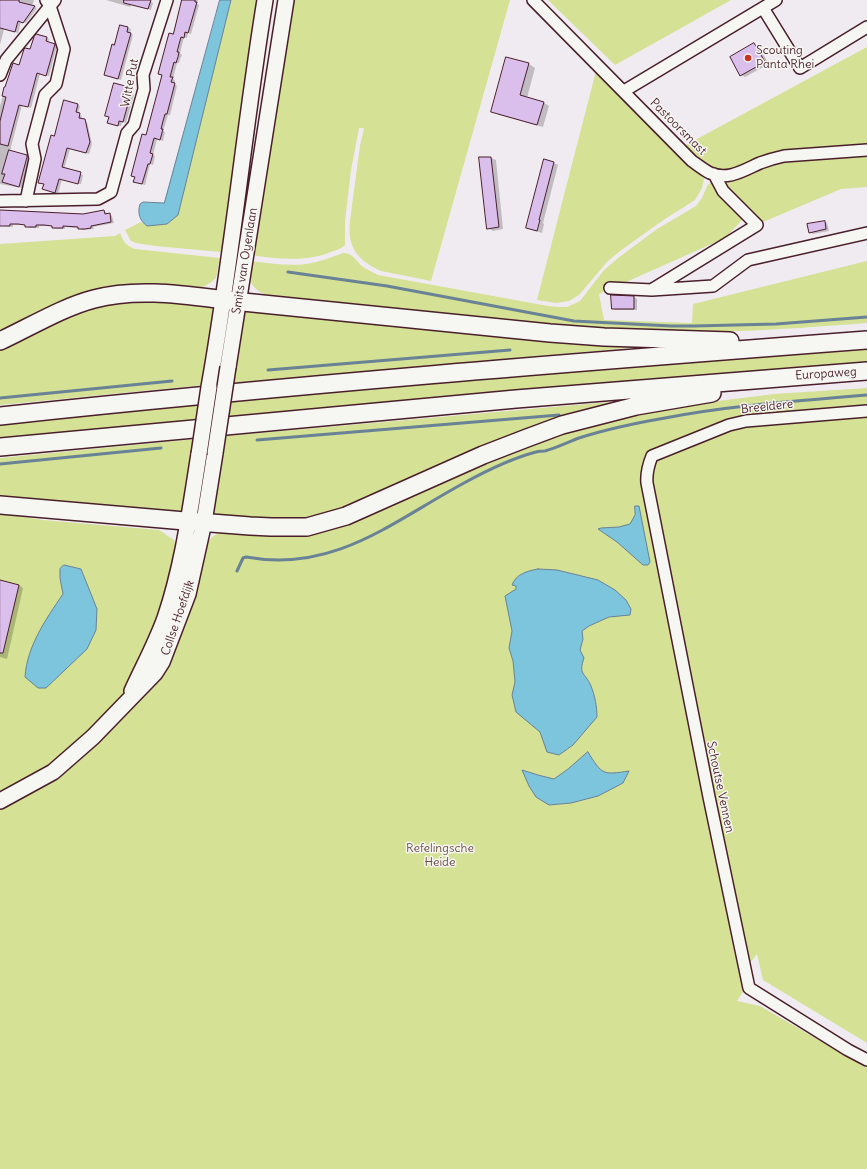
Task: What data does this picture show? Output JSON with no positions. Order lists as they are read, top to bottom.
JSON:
{
  "streets": {
    "highway": ["Europaweg"],
    "main road": ["Smits van Oyenlaan", "Collse Hoefdijk"],
    "street": [
      "Witte Put",
      "Pastoorsmast",
      "Breeldere",
      "Schoutse Vennen"
    ]
  },
  "crossings": [
    ["Smits van Oyenlaan", "Collse Hoefdijk"],
    ["Breeldere", "Schoutse Vennen"]
  ],
  "parks": ["Refelingsche Heide"],
  "places": ["Scouting Panta Rhei"]
}
